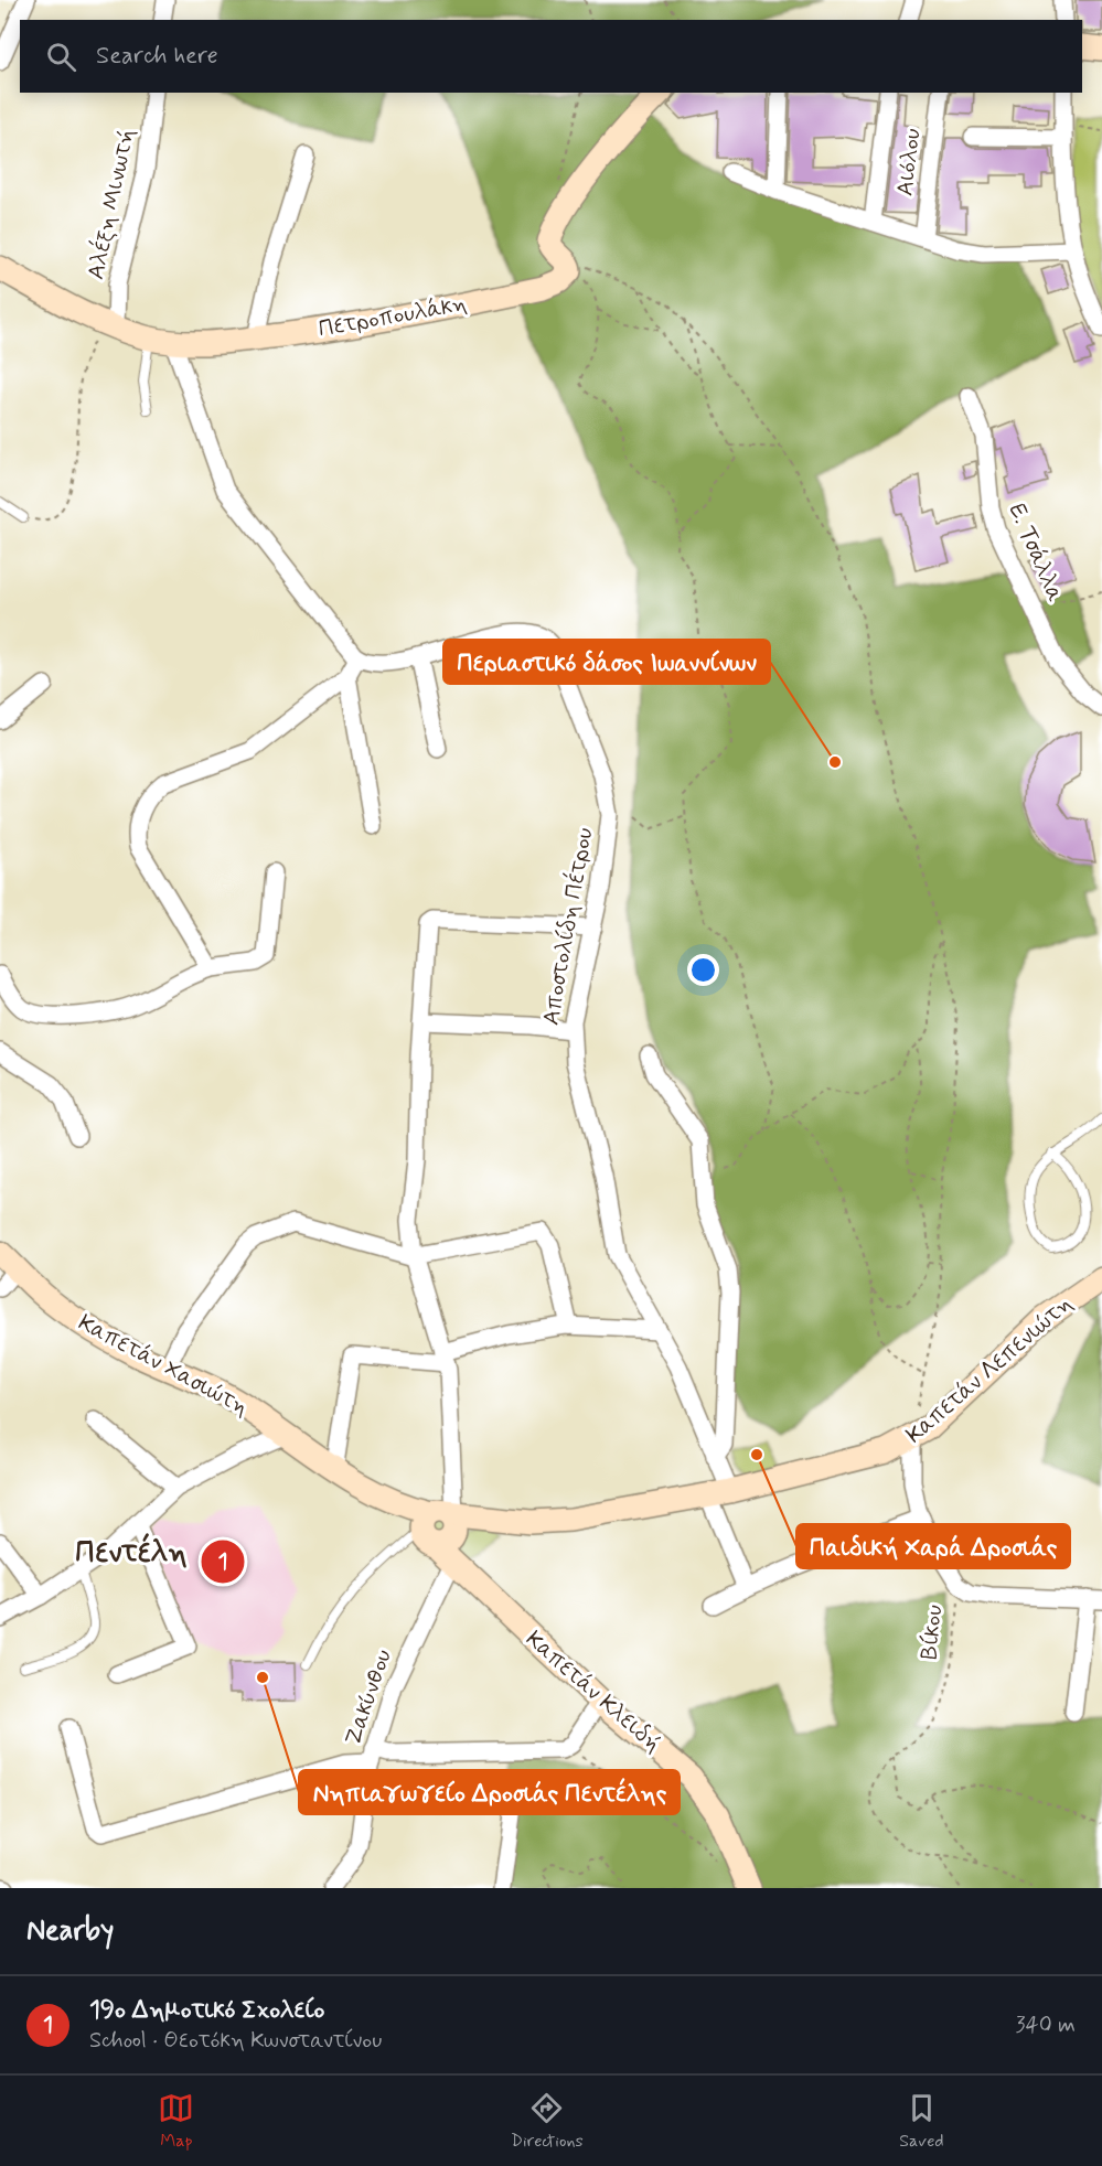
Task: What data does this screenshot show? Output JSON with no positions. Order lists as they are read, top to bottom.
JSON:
{
  "streets": {
    "street": [
      "Αιόλου",
      "Αλέξη Μινωτή",
      "Πετροπουλάκη",
      "Ε. Τσάλλα",
      "Αποστολίδη Πέτρου",
      "Καπετάν Χασιώτη",
      "Καπετάν Λεπενιώτη",
      "Βίκου",
      "Καπετάν Κλειδή",
      "Ζακύνθου"
    ]
  },
  "crossings": [
    ["Αλέξη Μινωτή", "Πετροπουλάκη"],
    ["Αποστολίδη Πέτρου", "Καπετάν Λεπενιώτη"],
    ["Καπετάν Χασιώτη", "Καπετάν Λεπενιώτη"],
    ["Καπετάν Χασιώτη", "Καπετάν Κλειδή"],
    ["Καπετάν Λεπενιώτη", "Βίκου"],
    ["Καπετάν Λεπενιώτη", "Καπετάν Κλειδή"],
    ["Καπετάν Κλειδή", "Ζακύνθου"]
  ],
  "districts": ["Πεντέλη"],
  "places": ["Περιαστικό δάσος Ιωαννίνων", "Παιδική Χαρά Δροσιάς", "Νηπιαγωγείο Δροσιάς Πεντέλης"],
  "page": {
    "search": "Search here",
    "pins": "1",
    "heading": "Nearby",
    "list": [
      {
        "mark": "1",
        "name": "19ο Δημοτικό Σχολείο",
        "note": "School · Θεοτόκη Κωνσταντίνου",
        "value": "340 m"
      }
    ],
    "nav": ["Map", "Directions", "Saved"]
  }
}
